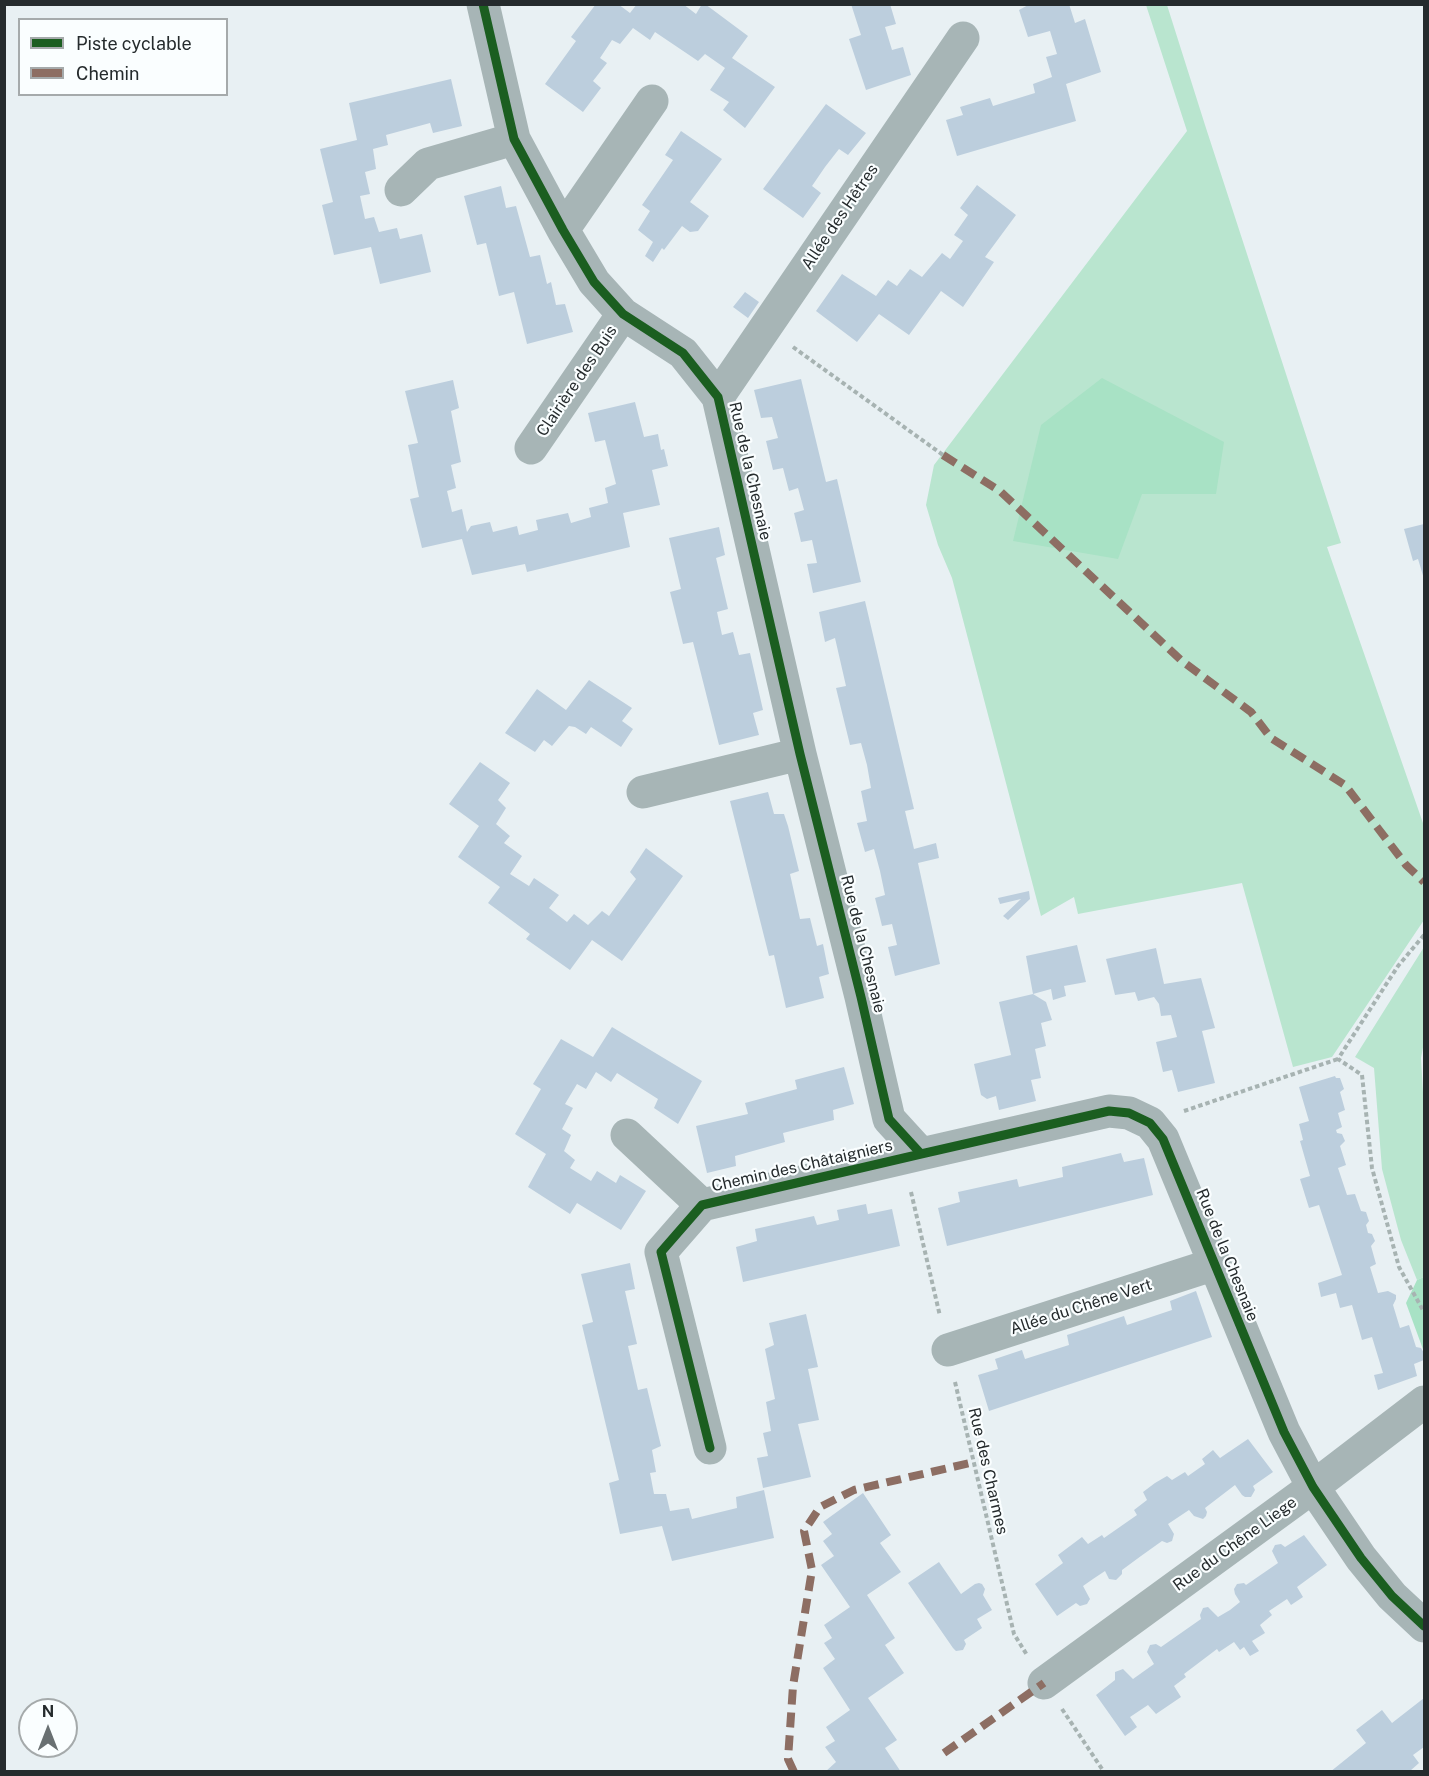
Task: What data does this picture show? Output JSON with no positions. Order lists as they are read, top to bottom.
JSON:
{
  "streets": {
    "street": [
      "Allée des Hêtres",
      "Clairière des Buis",
      "Rue de la Chesnaie",
      "Chemin des Châtaigniers",
      "Allée du Chêne Vert",
      "Rue du Chêne Liege"
    ],
    "path": ["Rue des Charmes"]
  },
  "crossings": [
    ["Allée des Hêtres", "Rue de la Chesnaie"],
    ["Clairière des Buis", "Rue de la Chesnaie"],
    ["Rue de la Chesnaie", "Chemin des Châtaigniers"],
    ["Rue de la Chesnaie", "Allée du Chêne Vert"],
    ["Rue de la Chesnaie", "Rue des Charmes"],
    ["Rue de la Chesnaie", "Rue du Chêne Liege"],
    ["Chemin des Châtaigniers", "Rue des Charmes"],
    ["Allée du Chêne Vert", "Rue des Charmes"],
    ["Rue des Charmes", "Rue du Chêne Liege"]
  ],
  "legend": ["Piste cyclable", "Chemin"],
  "north": "top"
}
